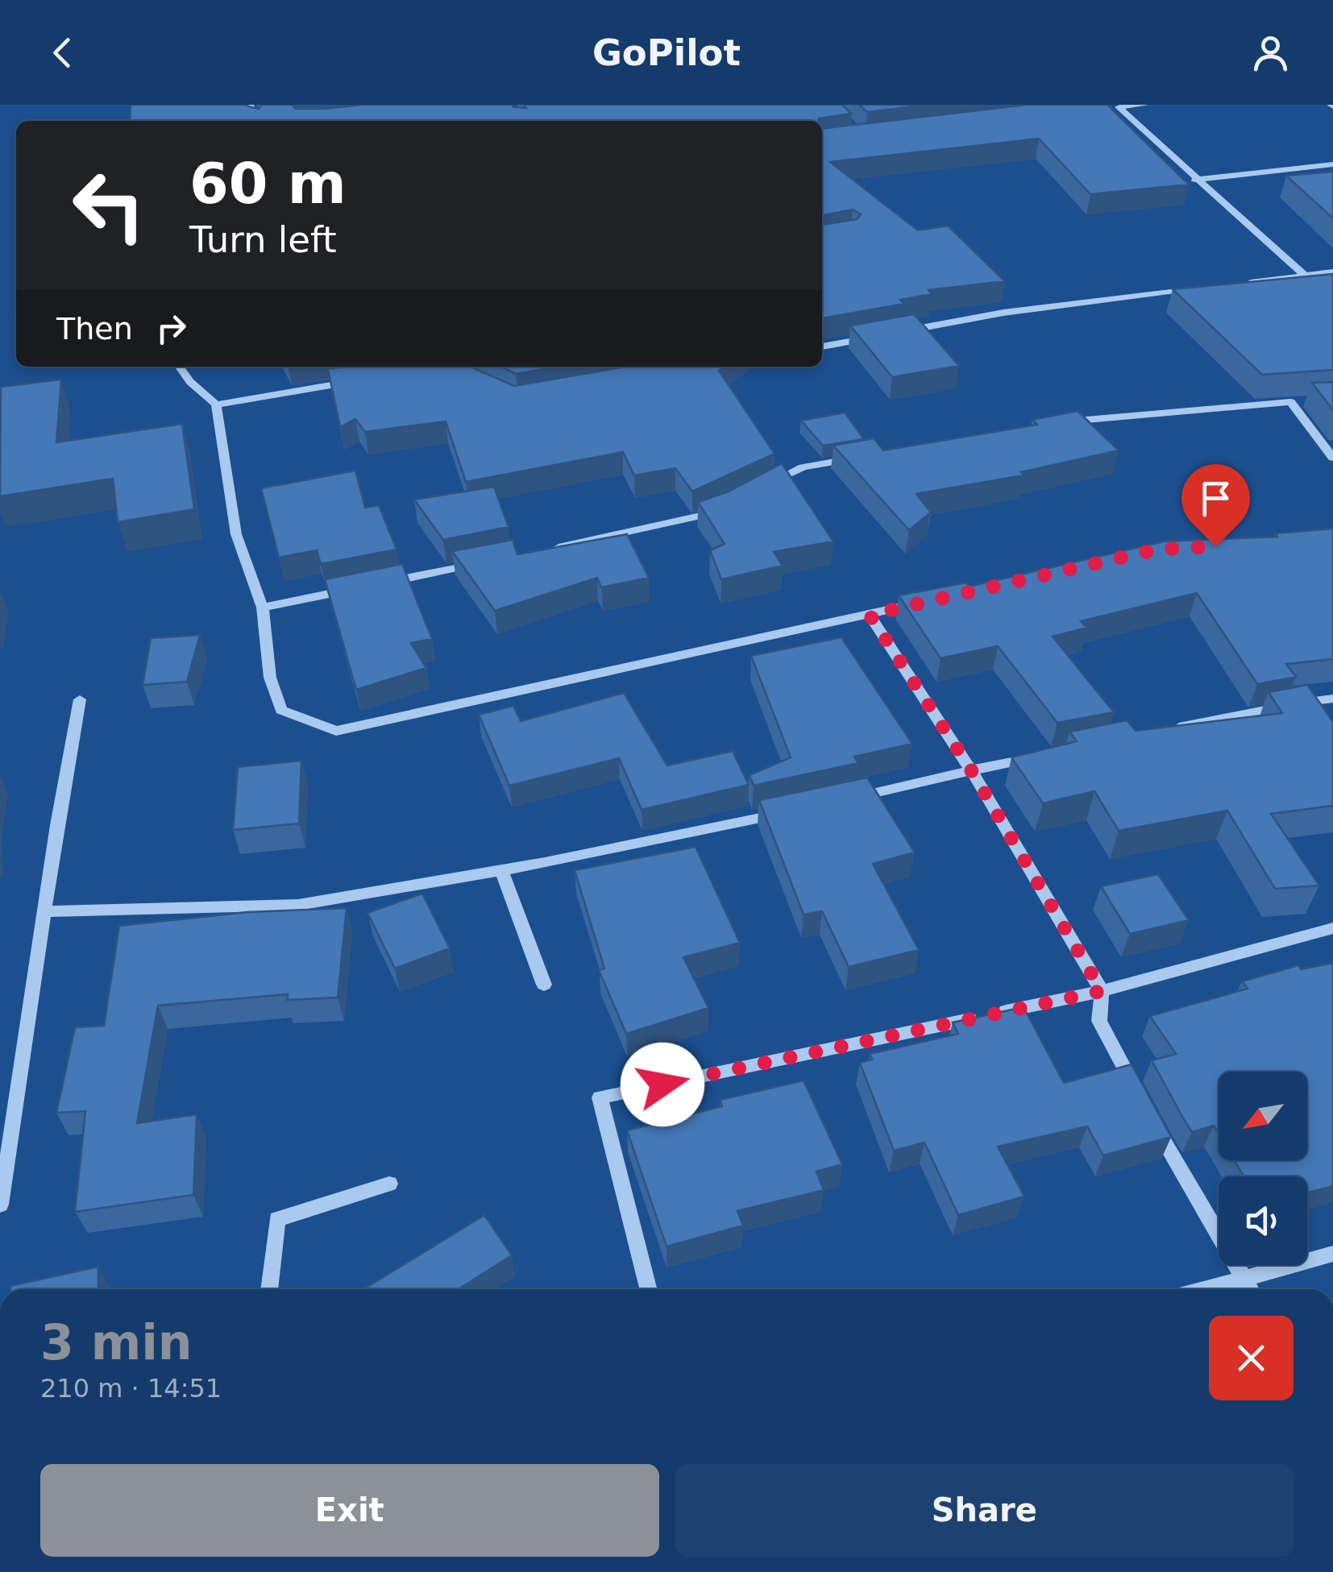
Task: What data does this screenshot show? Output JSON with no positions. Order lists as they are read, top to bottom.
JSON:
{
  "north": "bottom left",
  "page": {
    "header": "GoPilot",
    "turn": ["60 m", "Turn left"],
    "then": "Then",
    "heading": ["3 min", "210 m · 14:51"],
    "buttons": ["Exit", "Share"]
  }
}
